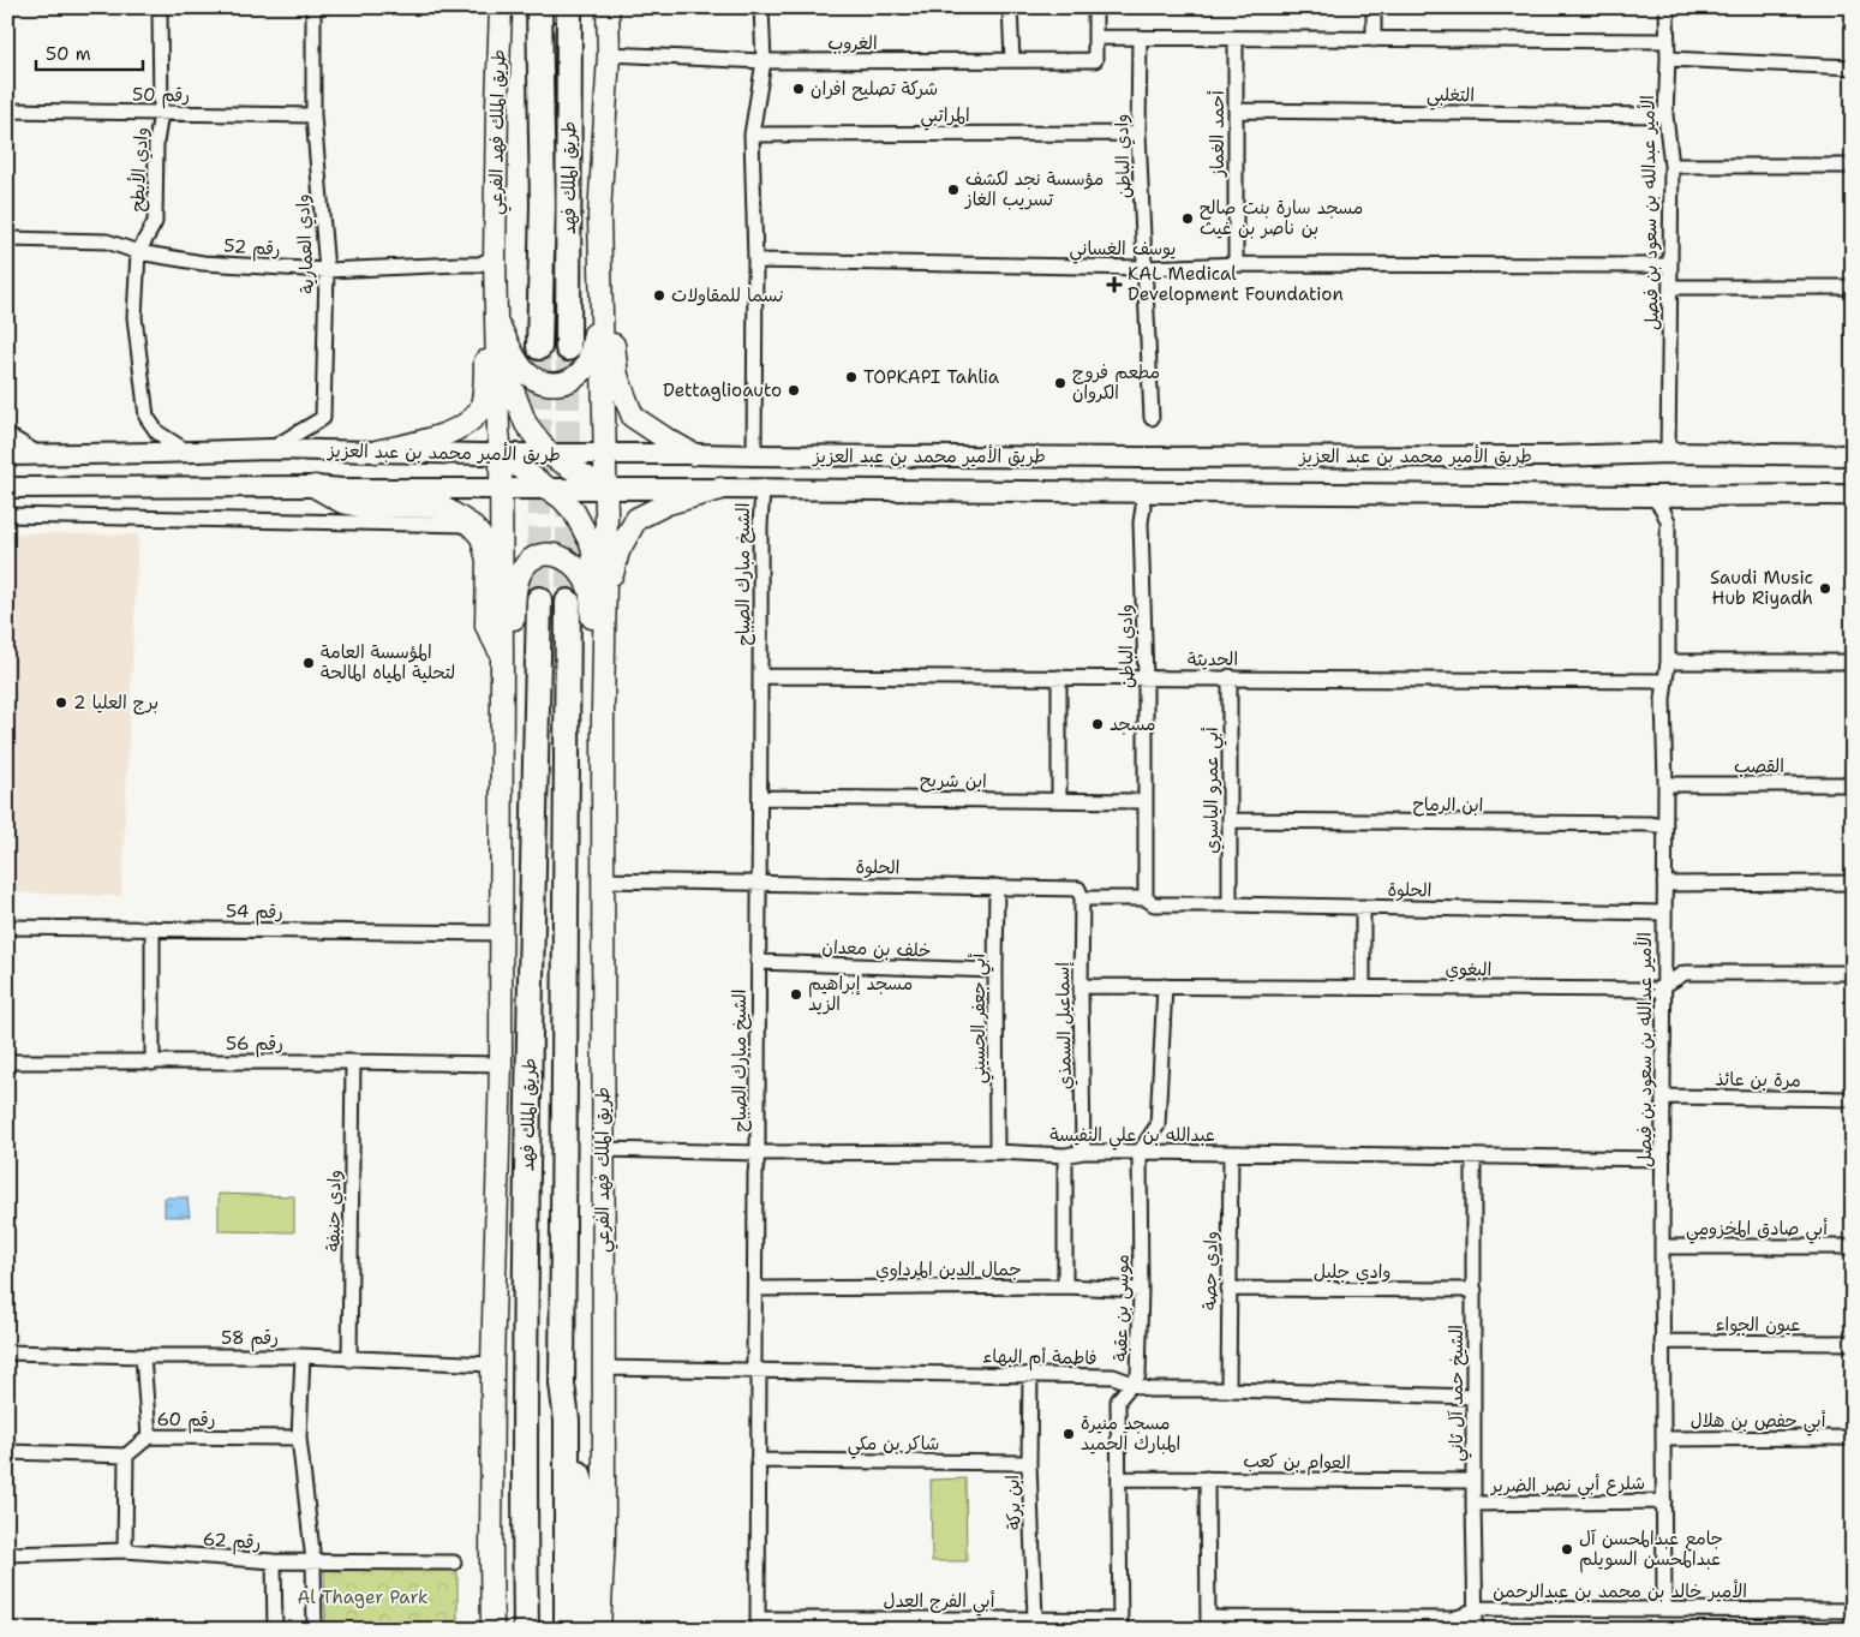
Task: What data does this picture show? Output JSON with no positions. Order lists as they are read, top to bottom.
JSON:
{
  "streets": {
    "highway": ["طريق الملك فهد"],
    "main road": ["طريق الملك فهد الفرعي", "طريق الأمير محمد بن عبد العزيز"],
    "street": [
      "الغروب",
      "رقم 50",
      "التغلبي",
      "المراتبي",
      "أحمد الغماز",
      "وادي الباطن",
      "وادي الأبطح",
      "الأمير عبدالله بن سعود بن فيصل",
      "وادي العمارية",
      "رقم 52",
      "يوسف الغساني",
      "الشيخ مبارك الصباح",
      "الحديثة",
      "القصب",
      "ابن شريح",
      "أبي عمرو الياسري",
      "ابن الرماح",
      "الحلوة",
      "رقم 54",
      "خلف بن معدان",
      "البغوي",
      "أبي جعفر الحسيني",
      "إسماعيل السمذي",
      "رقم 56",
      "مرة بن عائذ",
      "عبدالله بن علي النفيسة",
      "وادي حنيفة",
      "أبي صادق المخزومي",
      "جمال الدين المرداوي",
      "وادي جصة",
      "وادي جليل",
      "موسى بن عقبة",
      "عيون الجواء",
      "رقم 58",
      "فاطمة أم البهاء",
      "الشيخ حمد آل ثاني",
      "رقم 60",
      "أبي حفص بن هلال",
      "شاكر بن مكي",
      "العوام بن كعب",
      "شلرع أبي نصر الضرير",
      "ابن بركة",
      "رقم 62",
      "الأمير خالد بن محمد بن عبدالرحمن",
      "أبي الفرج العدل"
    ]
  },
  "crossings": [
    ["رقم 50", "وادي الأبطح"],
    ["رقم 50", "وادي العمارية"],
    ["التغلبي", "أحمد الغماز"],
    ["التغلبي", "الأمير عبدالله بن سعود بن فيصل"],
    ["المراتبي", "وادي الباطن"],
    ["طريق الملك فهد الفرعي", "رقم 52"],
    ["طريق الملك فهد الفرعي", "الحلوة"],
    ["طريق الملك فهد الفرعي", "عبدالله بن علي النفيسة"],
    ["طريق الملك فهد الفرعي", "فاطمة أم البهاء"],
    ["أحمد الغماز", "يوسف الغساني"],
    ["وادي الباطن", "يوسف الغساني"],
    ["وادي الباطن", "طريق الأمير محمد بن عبد العزيز"],
    ["وادي الباطن", "الحديثة"],
    ["وادي الباطن", "ابن شريح"],
    ["وادي الباطن", "الحلوة"],
    ["وادي الأبطح", "رقم 52"],
    ["وادي الأبطح", "طريق الأمير محمد بن عبد العزيز"],
    ["الأمير عبدالله بن سعود بن فيصل", "يوسف الغساني"],
    ["الأمير عبدالله بن سعود بن فيصل", "طريق الأمير محمد بن عبد العزيز"],
    ["الأمير عبدالله بن سعود بن فيصل", "الحديثة"],
    ["الأمير عبدالله بن سعود بن فيصل", "القصب"],
    ["الأمير عبدالله بن سعود بن فيصل", "ابن الرماح"],
    ["الأمير عبدالله بن سعود بن فيصل", "الحلوة"],
    ["الأمير عبدالله بن سعود بن فيصل", "البغوي"],
    ["الأمير عبدالله بن سعود بن فيصل", "مرة بن عائذ"],
    ["الأمير عبدالله بن سعود بن فيصل", "عبدالله بن علي النفيسة"],
    ["الأمير عبدالله بن سعود بن فيصل", "أبي صادق المخزومي"],
    ["الأمير عبدالله بن سعود بن فيصل", "عيون الجواء"],
    ["الأمير عبدالله بن سعود بن فيصل", "أبي حفص بن هلال"],
    ["الأمير عبدالله بن سعود بن فيصل", "شلرع أبي نصر الضرير"],
    ["الأمير عبدالله بن سعود بن فيصل", "الأمير خالد بن محمد بن عبدالرحمن"],
    ["وادي العمارية", "رقم 52"],
    ["وادي العمارية", "طريق الأمير محمد بن عبد العزيز"],
    ["طريق الأمير محمد بن عبد العزيز", "الشيخ مبارك الصباح"],
    ["الشيخ مبارك الصباح", "الحديثة"],
    ["الشيخ مبارك الصباح", "ابن شريح"],
    ["الشيخ مبارك الصباح", "الحلوة"],
    ["الشيخ مبارك الصباح", "خلف بن معدان"],
    ["الشيخ مبارك الصباح", "عبدالله بن علي النفيسة"],
    ["الشيخ مبارك الصباح", "جمال الدين المرداوي"],
    ["الشيخ مبارك الصباح", "فاطمة أم البهاء"],
    ["الشيخ مبارك الصباح", "شاكر بن مكي"],
    ["الشيخ مبارك الصباح", "أبي الفرج العدل"],
    ["الحديثة", "أبي عمرو الياسري"],
    ["أبي عمرو الياسري", "ابن الرماح"],
    ["أبي عمرو الياسري", "الحلوة"],
    ["الحلوة", "أبي جعفر الحسيني"],
    ["الحلوة", "إسماعيل السمذي"],
    ["خلف بن معدان", "أبي جعفر الحسيني"],
    ["البغوي", "إسماعيل السمذي"],
    ["أبي جعفر الحسيني", "عبدالله بن علي النفيسة"],
    ["إسماعيل السمذي", "عبدالله بن علي النفيسة"],
    ["رقم 56", "وادي حنيفة"],
    ["عبدالله بن علي النفيسة", "وادي جصة"],
    ["عبدالله بن علي النفيسة", "موسى بن عقبة"],
    ["عبدالله بن علي النفيسة", "الشيخ حمد آل ثاني"],
    ["وادي حنيفة", "رقم 58"],
    ["جمال الدين المرداوي", "موسى بن عقبة"],
    ["وادي جصة", "وادي جليل"],
    ["وادي جصة", "فاطمة أم البهاء"],
    ["وادي جليل", "الشيخ حمد آل ثاني"],
    ["موسى بن عقبة", "فاطمة أم البهاء"],
    ["موسى بن عقبة", "العوام بن كعب"],
    ["موسى بن عقبة", "أبي الفرج العدل"],
    ["فاطمة أم البهاء", "الشيخ حمد آل ثاني"],
    ["فاطمة أم البهاء", "ابن بركة"],
    ["الشيخ حمد آل ثاني", "العوام بن كعب"],
    ["الشيخ حمد آل ثاني", "شلرع أبي نصر الضرير"],
    ["الشيخ حمد آل ثاني", "الأمير خالد بن محمد بن عبدالرحمن"],
    ["شاكر بن مكي", "ابن بركة"],
    ["ابن بركة", "أبي الفرج العدل"]
  ],
  "parks": ["Al Thager Park"],
  "places": {
    "other": [
      "شركة تصليح افران",
      "مؤسسة نجد لكشف تسريب الغاز",
      "مسجد سارة بنت صالح بن ناصر بن غيث",
      "نسما للمقاولات",
      "TOPKAPI Tahlia",
      "مطعم فروج الكروان",
      "Dettaglioauto",
      "Saudi Music Hub Riyadh",
      "المؤسسة العامة لتحلية المياه المالحة",
      "برج العليا 2",
      "مسجد",
      "مسجد إبراهيم الزيد",
      "مسجد منيرة المبارك الحميد",
      "جامع عبدالمحسن آل عبدالمحسن السويلم"
    ],
    "health": ["KAL Medical Development Foundation"]
  },
  "scale_bar": "50 m"
}
